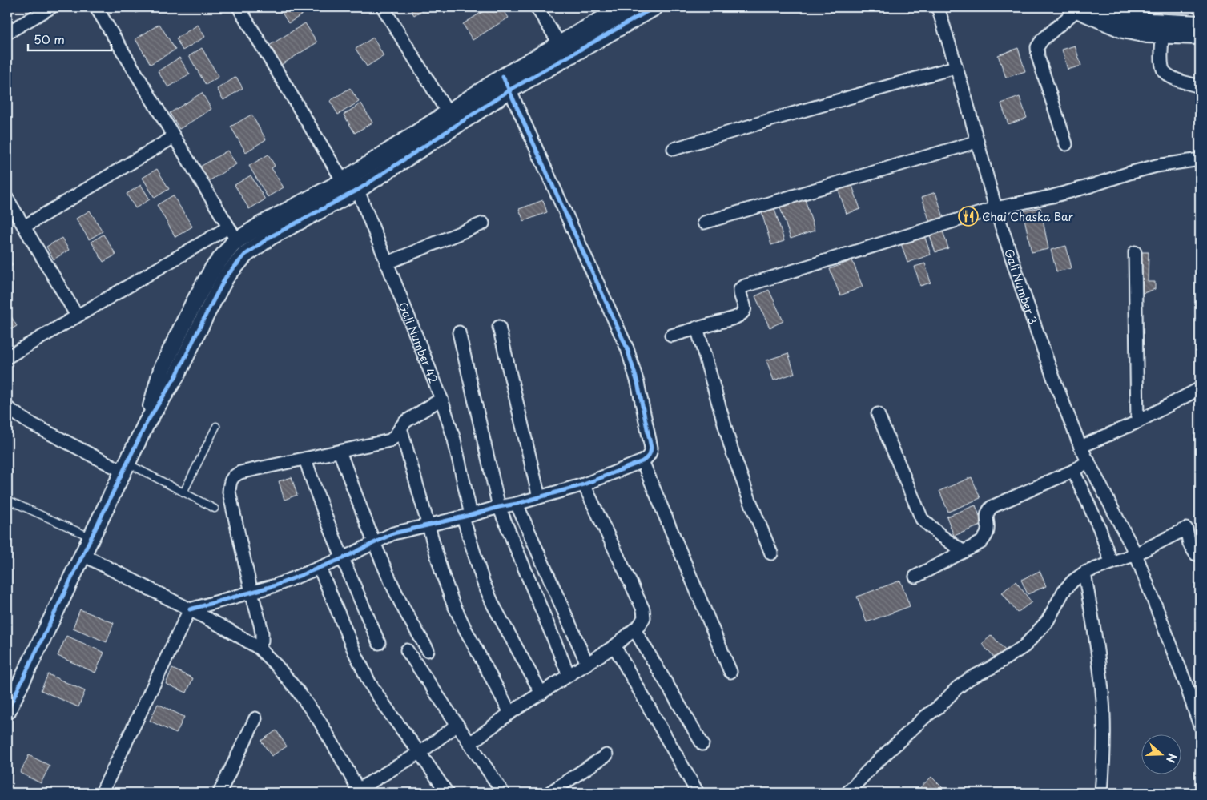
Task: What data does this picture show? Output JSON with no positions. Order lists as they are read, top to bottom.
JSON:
{
  "streets": {
    "street": ["Gali Number 3", "Gali Number 42"]
  },
  "places": {
    "restaurant": ["Chai Chaska Bar"]
  },
  "scale_bar": "50 m",
  "north": "right"
}
